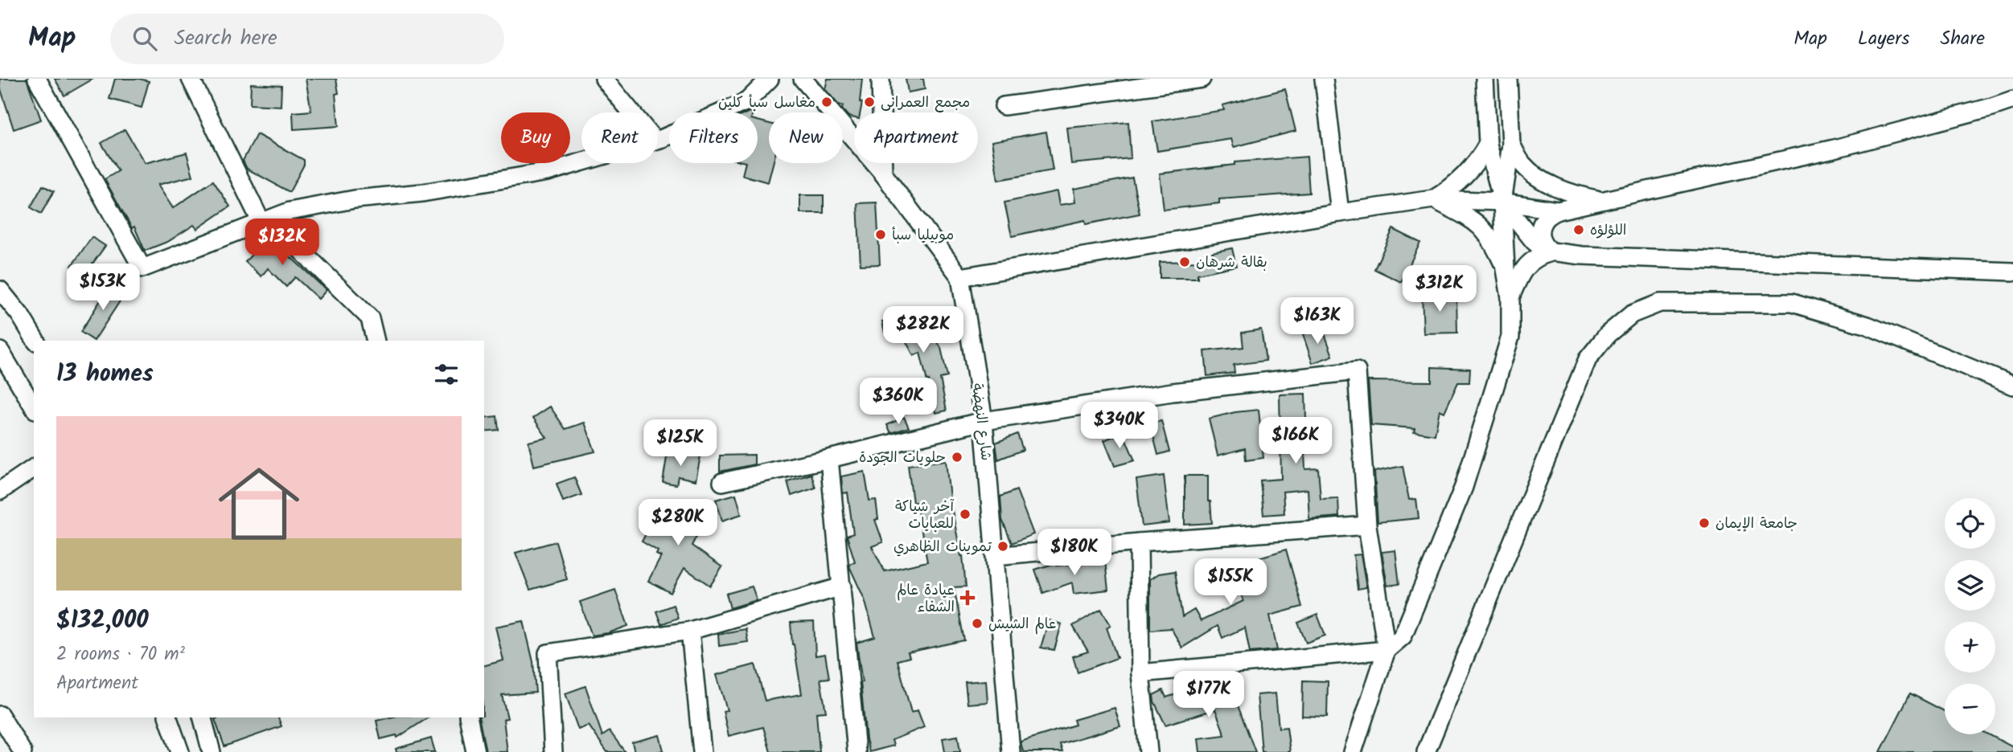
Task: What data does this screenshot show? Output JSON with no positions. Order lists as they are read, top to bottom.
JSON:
{
  "streets": {
    "street": ["شارع النهضة"]
  },
  "places": {
    "other": [
      "مغاسل سبأ كلين",
      "مجمع العمراني",
      "اللؤلؤه",
      "موبيليا سبأ",
      "بقالة شرهان",
      "حلويات الجودة",
      "آخر شياكة للعبايات",
      "جامعة الإيمان",
      "تموينات الظاهري",
      "عالم الشيش"
    ],
    "health": ["عيادة عالم الشفاء"]
  },
  "page": {
    "header": "Map",
    "search": "Search here",
    "nav": ["Map", "Layers", "Share"],
    "chip": [
      "Buy",
      "Rent",
      "Filters",
      "New",
      "Apartment"
    ],
    "price": [
      "$132K",
      "$153K",
      "$312K",
      "$163K",
      "$282K",
      "$360K",
      "$340K",
      "$166K",
      "$125K",
      "$280K",
      "$180K",
      "$155K",
      "$177K"
    ],
    "heading": "13 homes",
    "list": [
      {
        "name": "$132,000",
        "note": "2 rooms · 70 m² · Apartment"
      }
    ],
    "map_buttons": ["+", "−"]
  }
}
